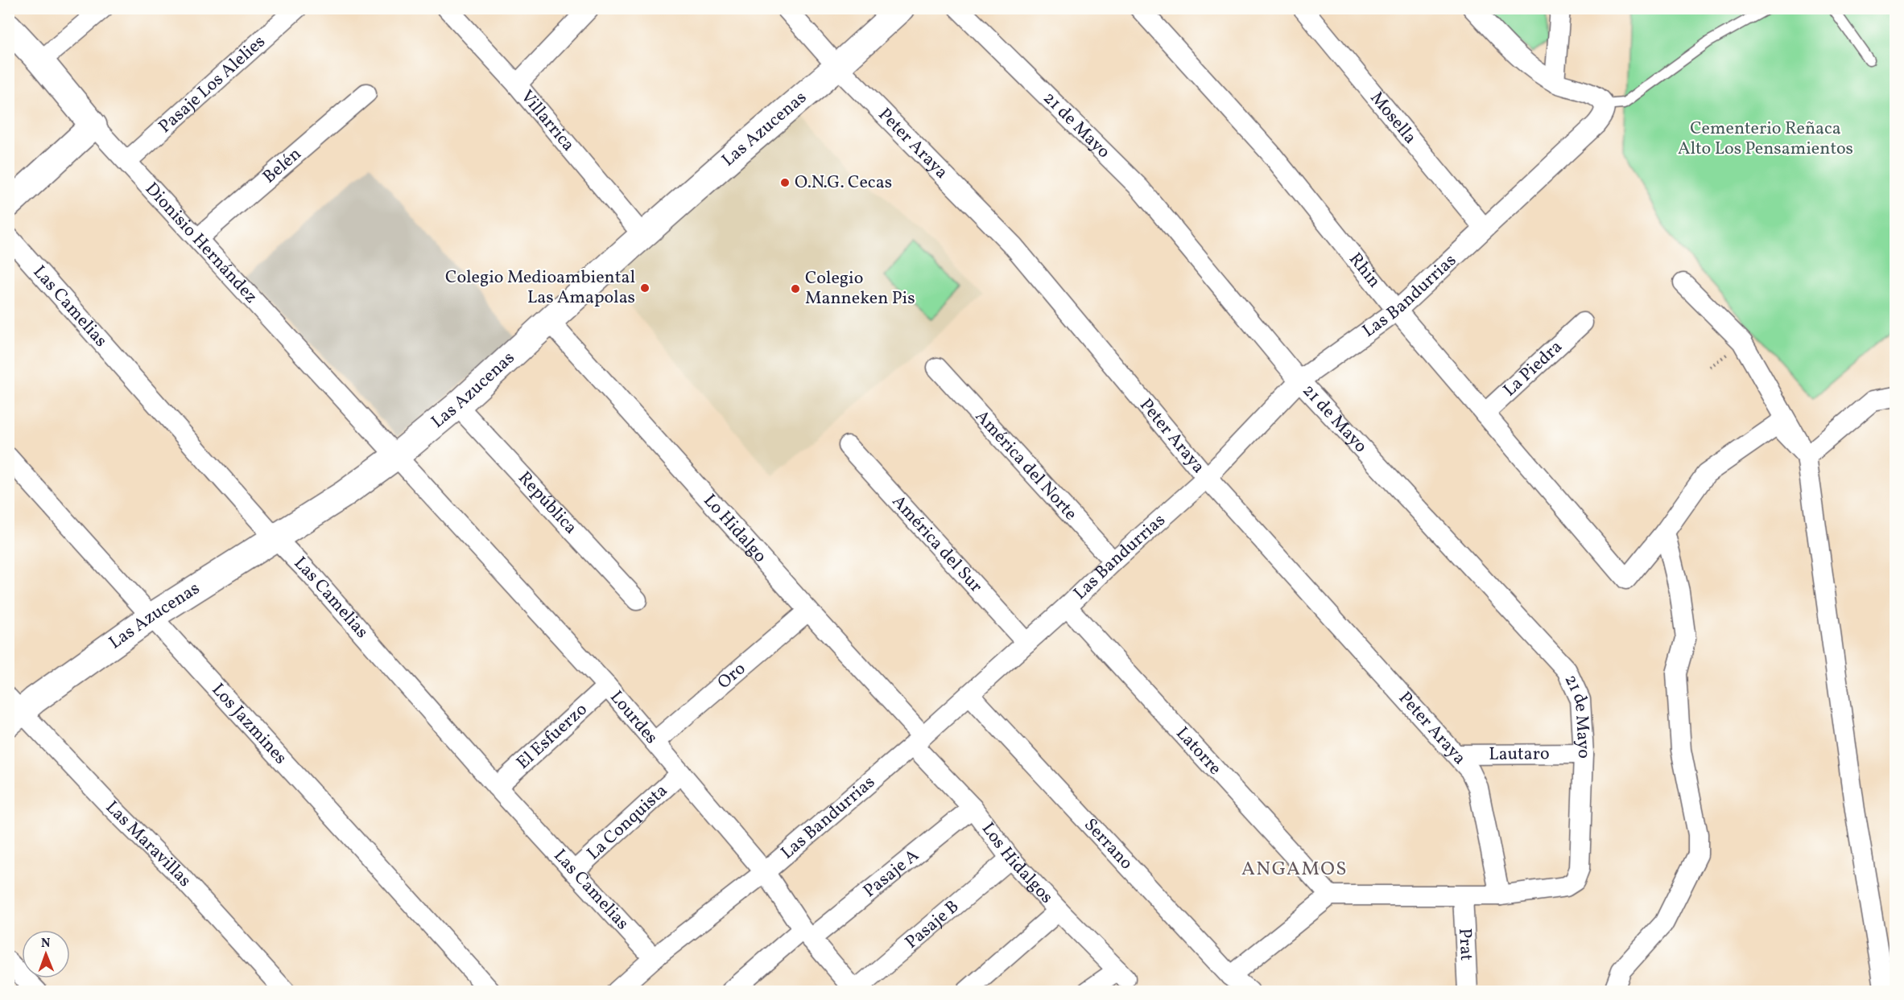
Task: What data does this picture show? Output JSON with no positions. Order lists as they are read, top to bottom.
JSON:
{
  "streets": {
    "street": [
      "Pasaje Los Alelies",
      "Mosella",
      "Villarrica",
      "21 de Mayo",
      "Las Azucenas",
      "Peter Araya",
      "Belén",
      "Dionisio Hernández",
      "Rhin",
      "Las Bandurrias",
      "Las Camelias",
      "La Piedra",
      "América del Norte",
      "República",
      "Lo Hidalgo",
      "América del Sur",
      "Oro",
      "Lourdes",
      "Los Jazmines",
      "El Esfuerzo",
      "Latorre",
      "Lautaro",
      "La Conquista",
      "Las Maravillas",
      "Serrano",
      "Los Hidalgos",
      "Pasaje A",
      "Pasaje B",
      "Prat"
    ]
  },
  "crossings": [
    ["Pasaje Los Alelies", "Dionisio Hernández"],
    ["Mosella", "Las Bandurrias"],
    ["Villarrica", "Las Azucenas"],
    ["21 de Mayo", "Peter Araya"],
    ["21 de Mayo", "Las Bandurrias"],
    ["21 de Mayo", "Lautaro"],
    ["Las Azucenas", "Peter Araya"],
    ["Las Azucenas", "Dionisio Hernández"],
    ["Las Azucenas", "Las Camelias"],
    ["Las Azucenas", "República"],
    ["Las Azucenas", "Lo Hidalgo"],
    ["Las Azucenas", "Lourdes"],
    ["Las Azucenas", "Los Jazmines"],
    ["Las Azucenas", "Las Maravillas"],
    ["Peter Araya", "Las Bandurrias"],
    ["Peter Araya", "Lautaro"],
    ["Belén", "Dionisio Hernández"],
    ["Dionisio Hernández", "Lourdes"],
    ["Rhin", "Las Bandurrias"],
    ["Rhin", "La Piedra"],
    ["Las Bandurrias", "Las Camelias"],
    ["Las Bandurrias", "América del Norte"],
    ["Las Bandurrias", "Lo Hidalgo"],
    ["Las Bandurrias", "América del Sur"],
    ["Las Bandurrias", "Lourdes"],
    ["Las Bandurrias", "Latorre"],
    ["Las Bandurrias", "Serrano"],
    ["Las Bandurrias", "Los Hidalgos"],
    ["Las Camelias", "El Esfuerzo"],
    ["Las Camelias", "La Conquista"],
    ["Lo Hidalgo", "Oro"],
    ["Lo Hidalgo", "Los Hidalgos"],
    ["Oro", "Lourdes"],
    ["Lourdes", "El Esfuerzo"],
    ["Lourdes", "La Conquista"],
    ["Lourdes", "Pasaje A"],
    ["Lourdes", "Pasaje B"],
    ["Los Hidalgos", "Pasaje A"],
    ["Los Hidalgos", "Pasaje B"]
  ],
  "districts": ["ANGAMOS"],
  "parks": ["Cementerio Reñaca Alto Los Pensamientos"],
  "places": ["O.N.G. Cecas", "Colegio Medioambiental Las Amapolas", "Colegio Manneken Pis"],
  "north": "top"
}
